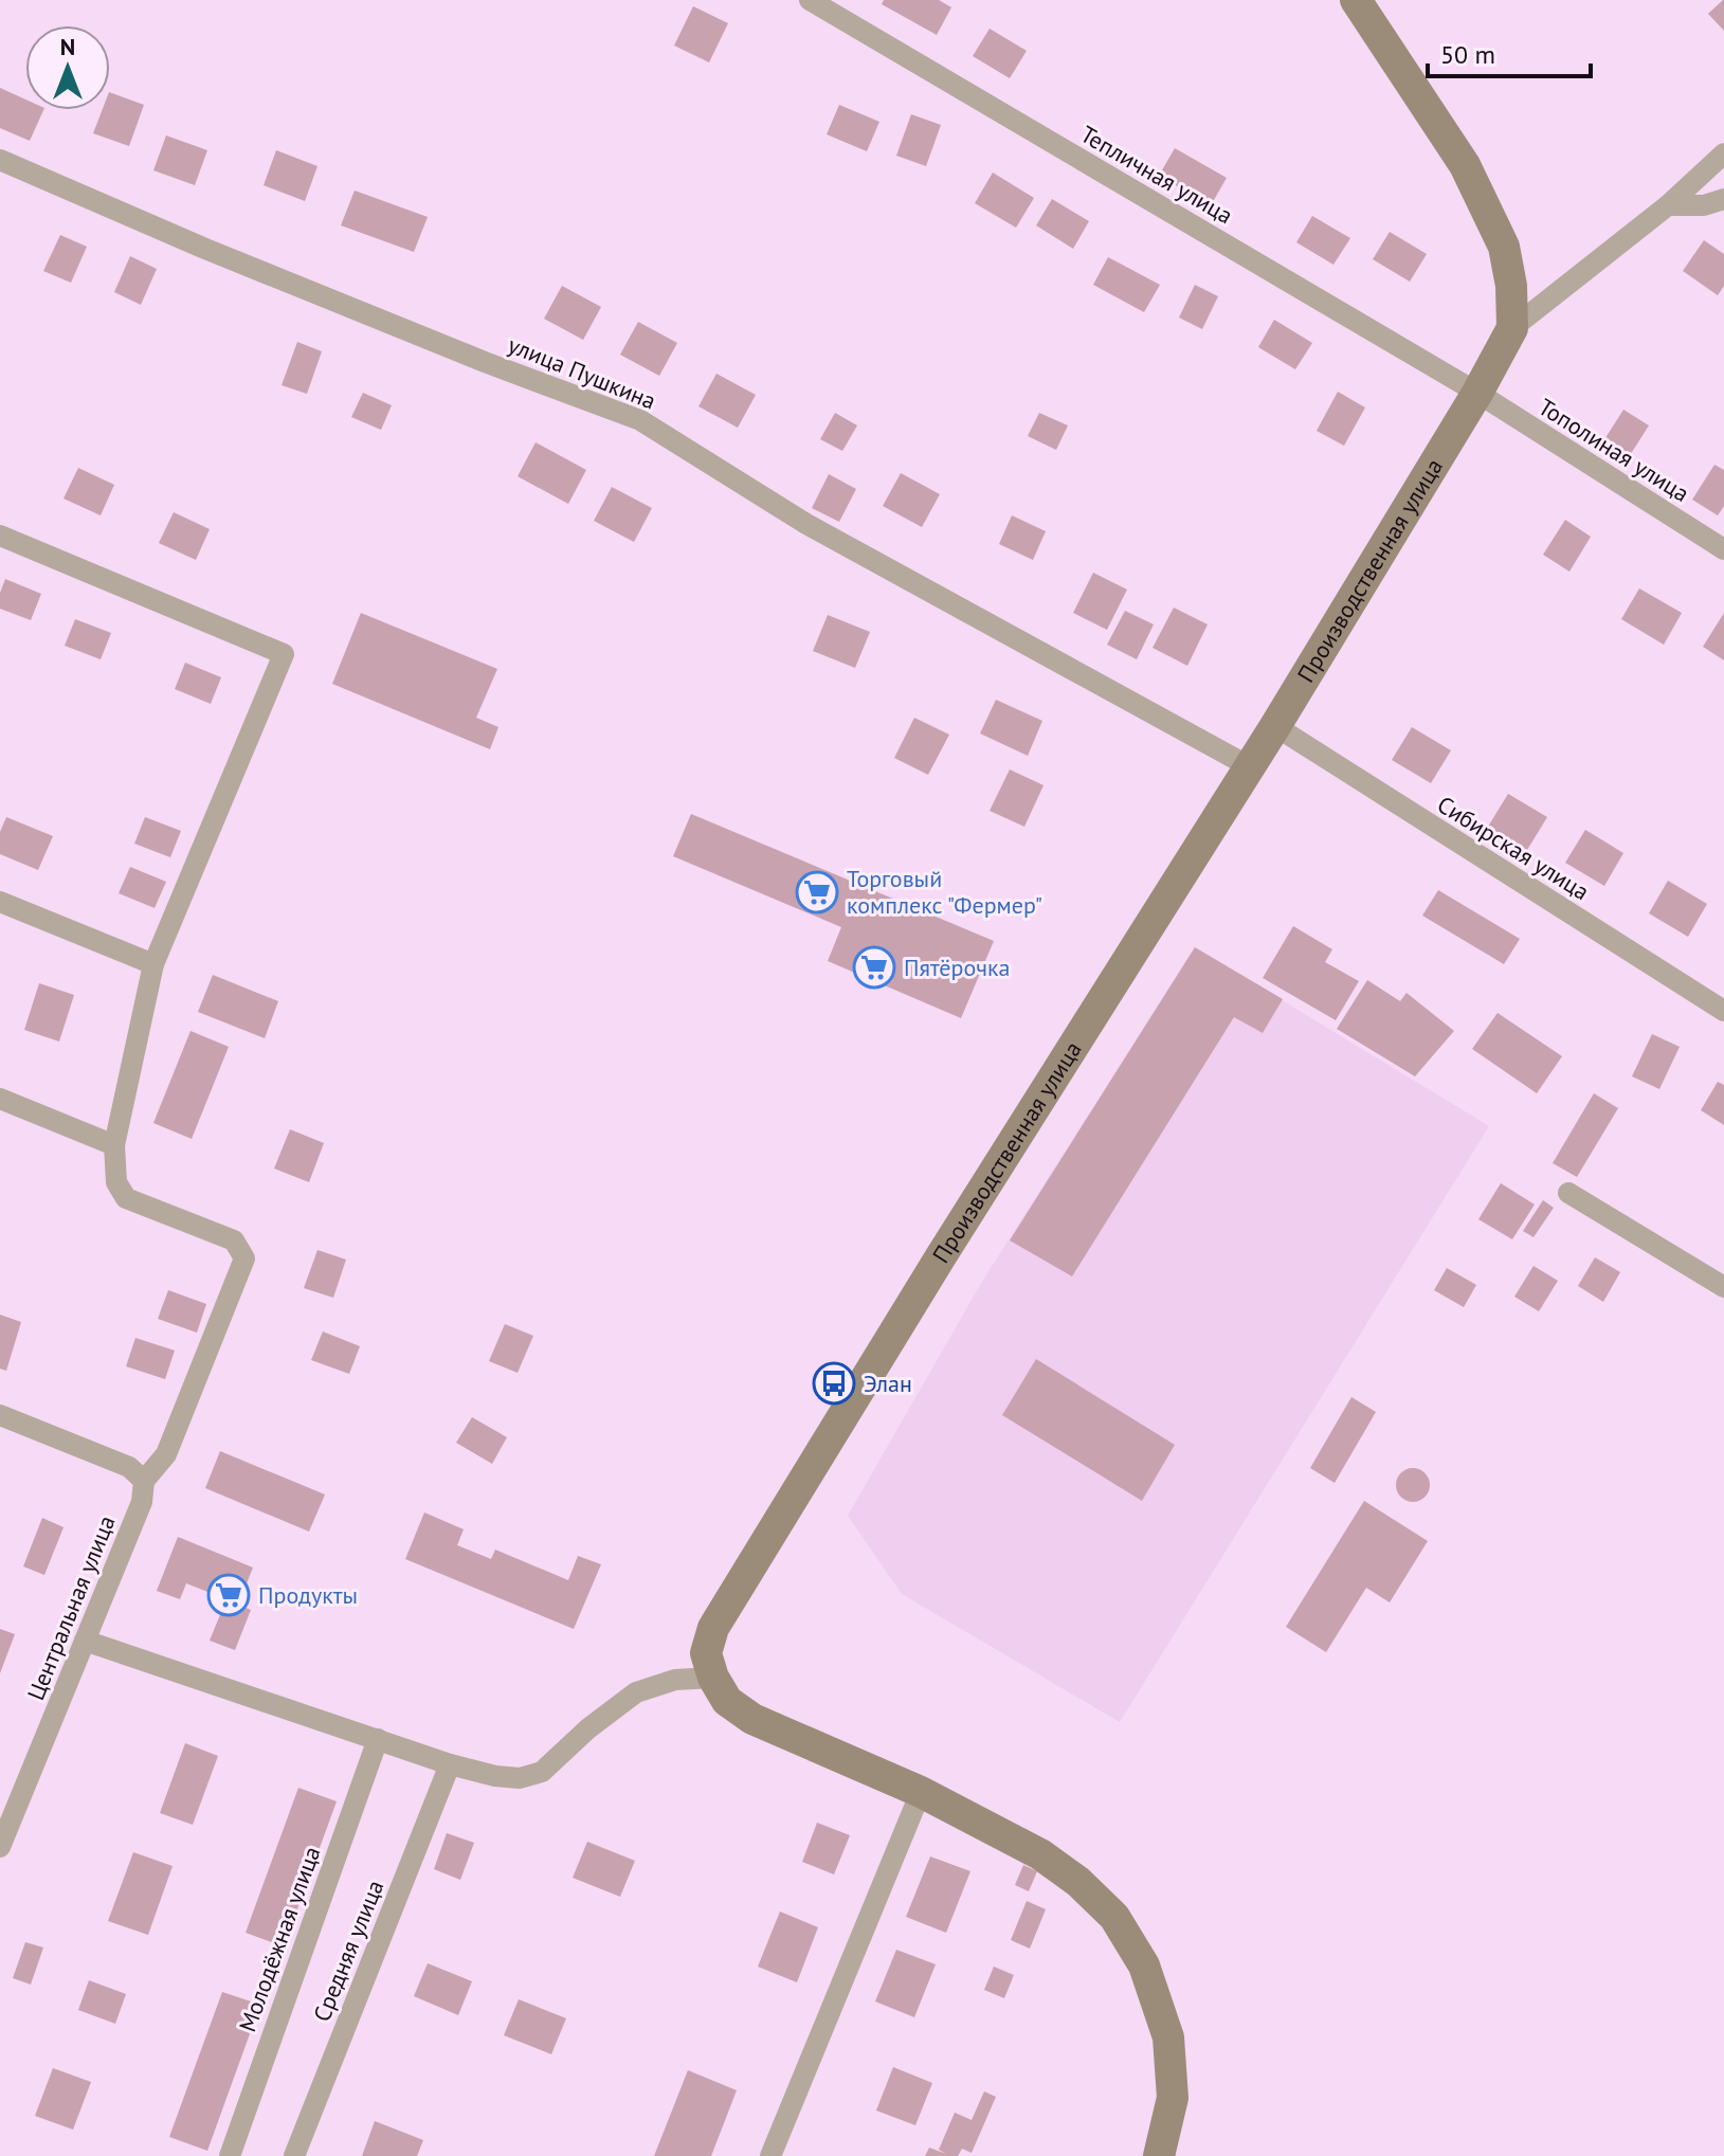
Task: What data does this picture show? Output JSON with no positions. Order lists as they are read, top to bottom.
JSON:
{
  "streets": {
    "street": [
      "Тепличная улица",
      "улица Пушкина",
      "Тополиная улица",
      "Производственная улица",
      "Сибирская улица",
      "Центральная улица",
      "Молодёжная улица",
      "Средняя улица"
    ]
  },
  "crossings": [
    ["Тепличная улица", "Тополиная улица"],
    ["Тепличная улица", "Производственная улица"],
    ["улица Пушкина", "Производственная улица"],
    ["Тополиная улица", "Производственная улица"],
    ["Производственная улица", "Сибирская улица"]
  ],
  "places": {
    "supermarket": ["Торговый комплекс \"Фермер\"", "Пятёрочка", "Продукты"],
    "bus stop": ["Элан"]
  },
  "scale_bar": "50 m",
  "north": "top"
}
